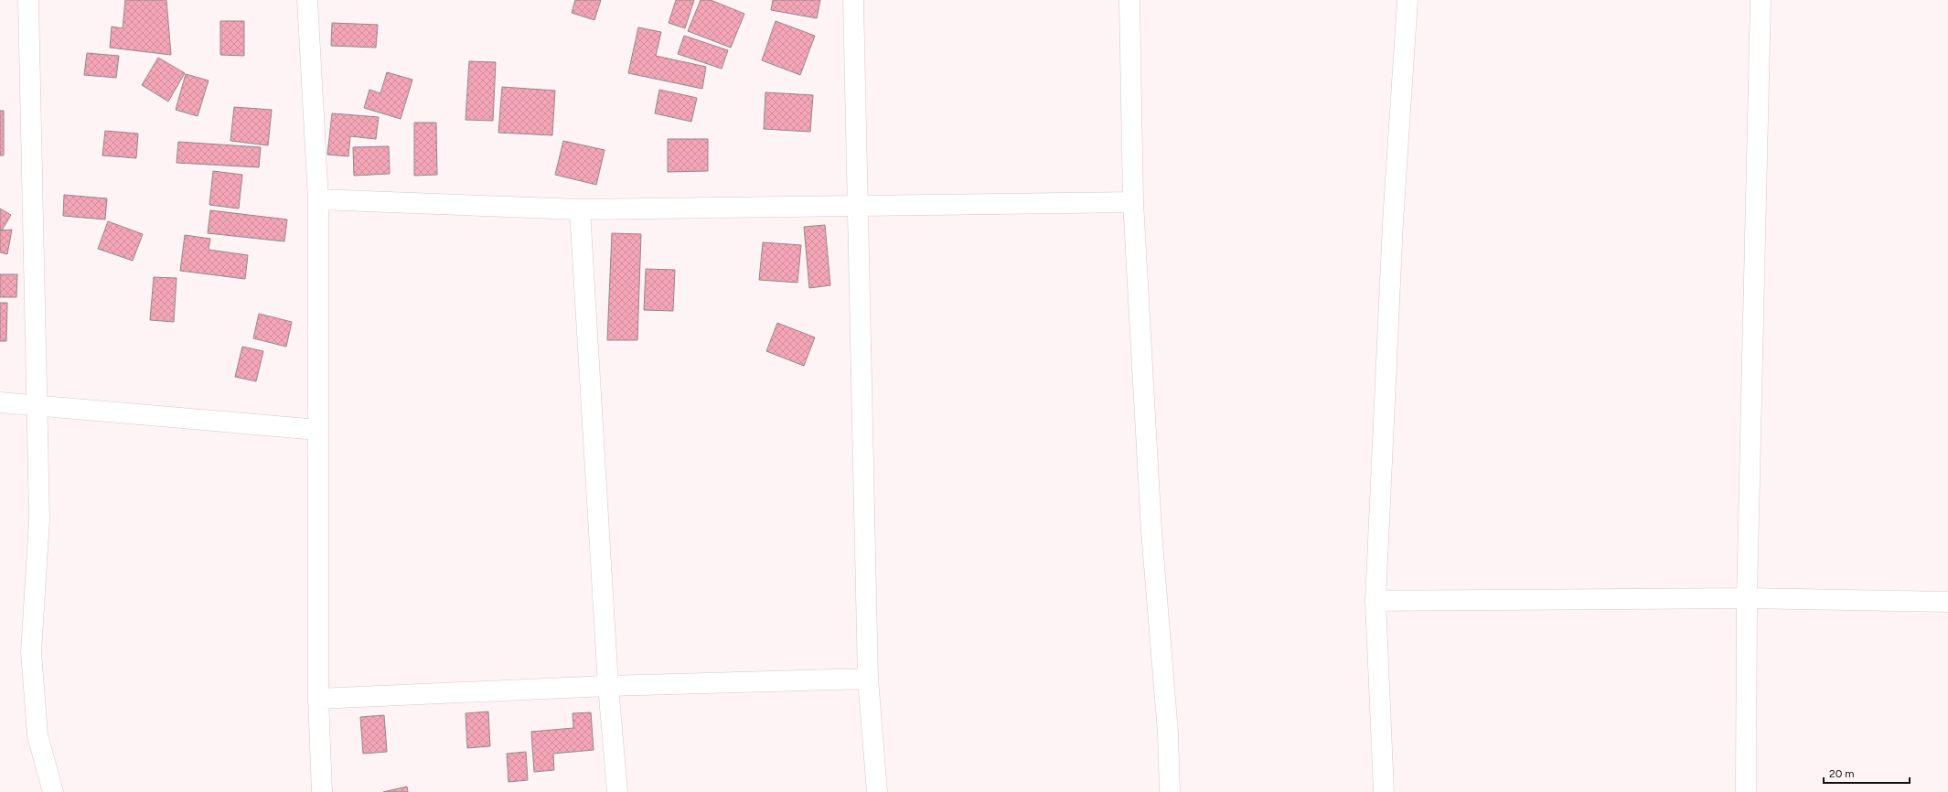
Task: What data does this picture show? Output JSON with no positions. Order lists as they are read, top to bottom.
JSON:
{
  "scale_bar": "20 m"
}
